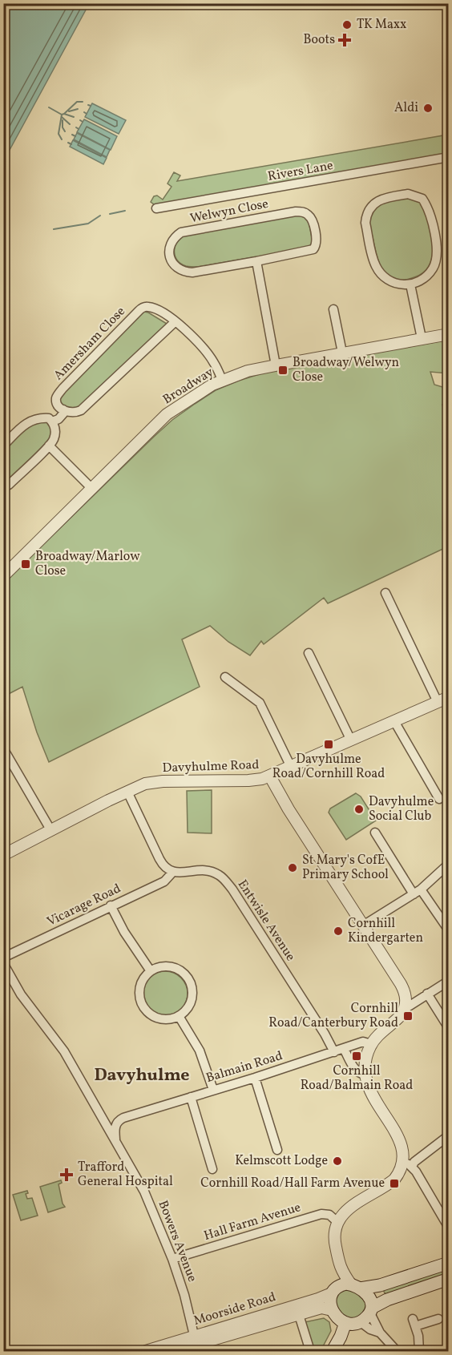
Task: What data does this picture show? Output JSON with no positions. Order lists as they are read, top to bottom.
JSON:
{
  "streets": {
    "street": [
      "Rivers Lane",
      "Welwyn Close",
      "Amersham Close",
      "Broadway",
      "Davyhulme Road",
      "Vicarage Road",
      "Entwisle Avenue",
      "Balmain Road",
      "Hall Farm Avenue",
      "Bowers Avenue",
      "Moorside Road"
    ]
  },
  "crossings": [
    ["Amersham Close", "Broadway"],
    ["Vicarage Road", "Entwisle Avenue"],
    ["Entwisle Avenue", "Balmain Road"],
    ["Balmain Road", "Bowers Avenue"],
    ["Hall Farm Avenue", "Bowers Avenue"],
    ["Bowers Avenue", "Moorside Road"]
  ],
  "districts": ["Davyhulme"],
  "places": {
    "other": [
      "TK Maxx",
      "Aldi",
      "Davyhulme Social Club",
      "St Mary's CofE Primary School",
      "Cornhill Kindergarten",
      "Kelmscott Lodge"
    ],
    "health": ["Boots", "Trafford General Hospital"],
    "transit": [
      "Broadway/Welwyn Close",
      "Broadway/Marlow Close",
      "Davyhulme Road/Cornhill Road",
      "Cornhill Road/Canterbury Road",
      "Cornhill Road/Balmain Road",
      "Cornhill Road/Hall Farm Avenue"
    ]
  }
}
